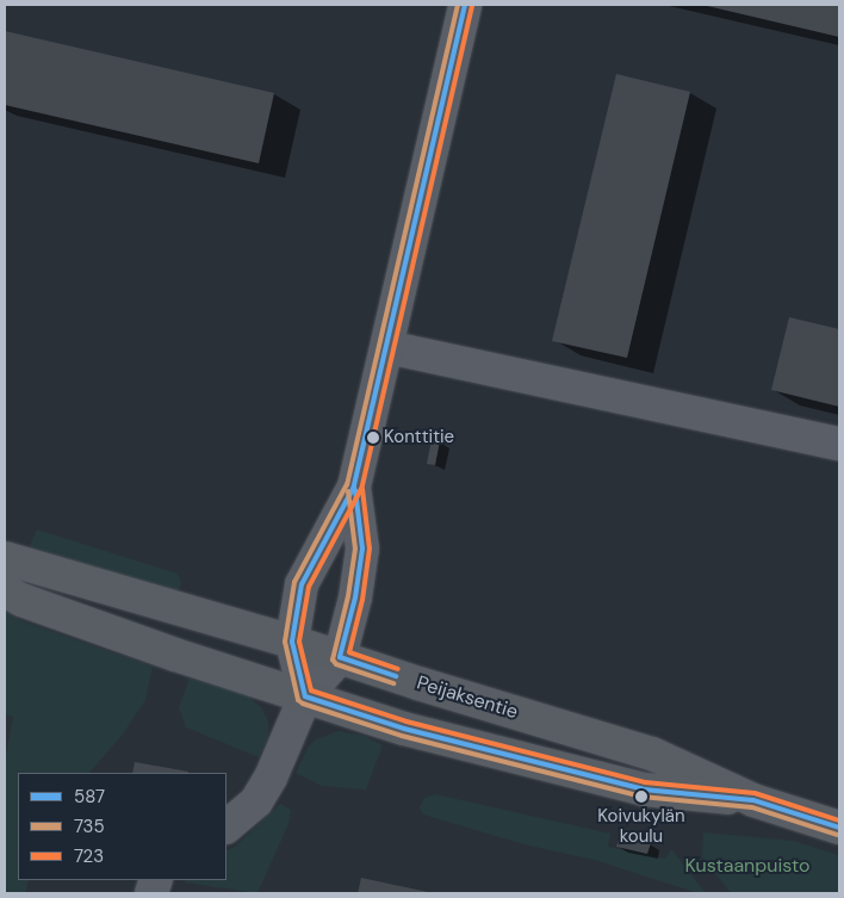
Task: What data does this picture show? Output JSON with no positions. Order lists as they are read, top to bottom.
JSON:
{
  "streets": {
    "main road": ["Peijaksentie"]
  },
  "parks": ["Kustaanpuisto"],
  "places": ["Konttitie", "Koivukylän koulu"],
  "lines": ["transit line 587", "transit line 735", "transit line 723"],
  "legend": ["587", "735", "723"]
}
